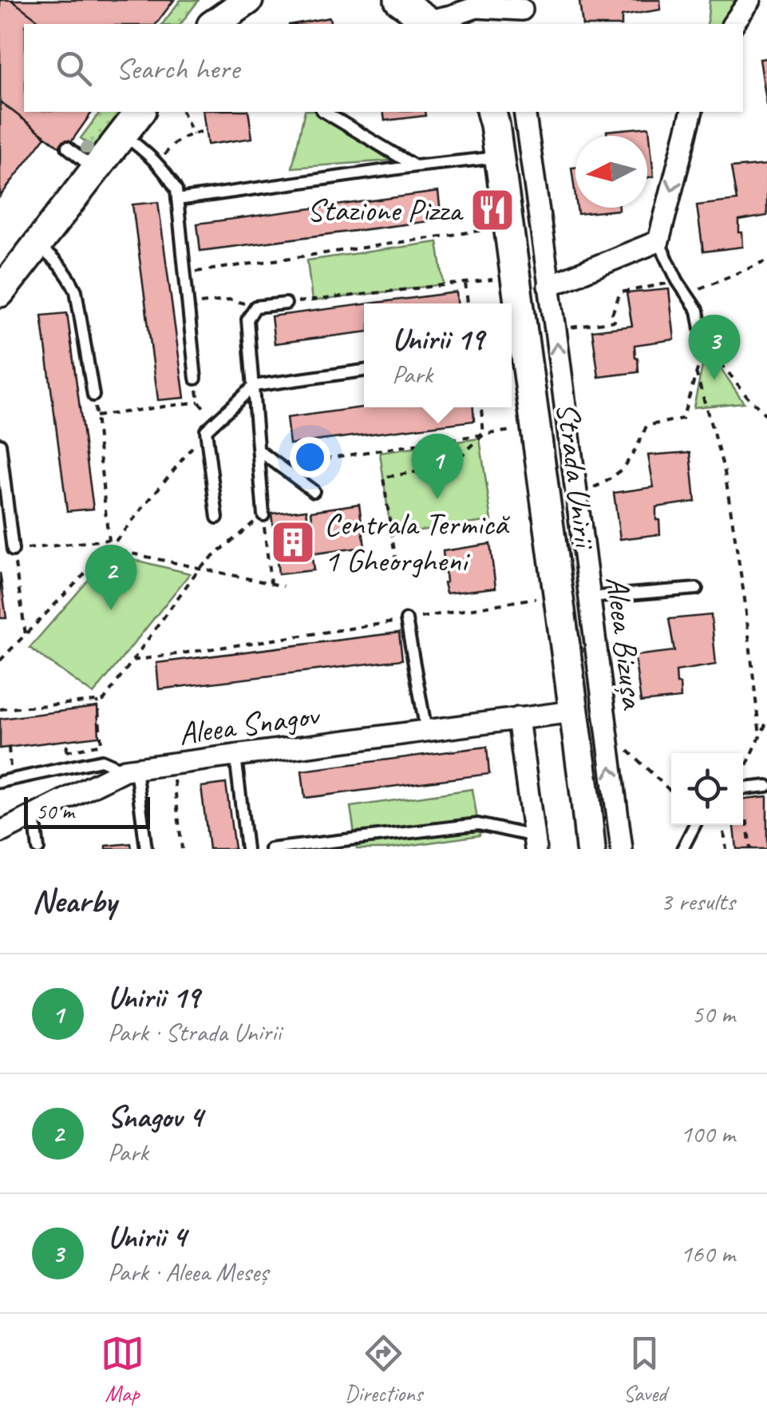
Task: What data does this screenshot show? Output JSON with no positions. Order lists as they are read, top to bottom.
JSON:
{
  "streets": {
    "main road": ["Strada Unirii"],
    "street": ["Aleea Bizușa", "Aleea Snagov"]
  },
  "crossings": [
    ["Strada Unirii", "Aleea Snagov"]
  ],
  "places": {
    "restaurant": ["Stazione Pizza"],
    "building": ["Centrala Termică 1 Gheorgheni"]
  },
  "scale_bar": "50 m",
  "north": "left",
  "page": {
    "search": "Search here",
    "popup": ["Unirii 19", "Park"],
    "pins": ["3", "1", "2"],
    "scale": "50 m",
    "heading": ["Nearby", "3 results"],
    "list": [
      {
        "mark": "1",
        "name": "Unirii 19",
        "note": "Park · Strada Unirii",
        "value": "50 m"
      },
      {
        "mark": "2",
        "name": "Snagov 4",
        "note": "Park",
        "value": "100 m"
      },
      {
        "mark": "3",
        "name": "Unirii 4",
        "note": "Park · Aleea Meseș",
        "value": "160 m"
      }
    ],
    "nav": ["Map", "Directions", "Saved"]
  }
}
